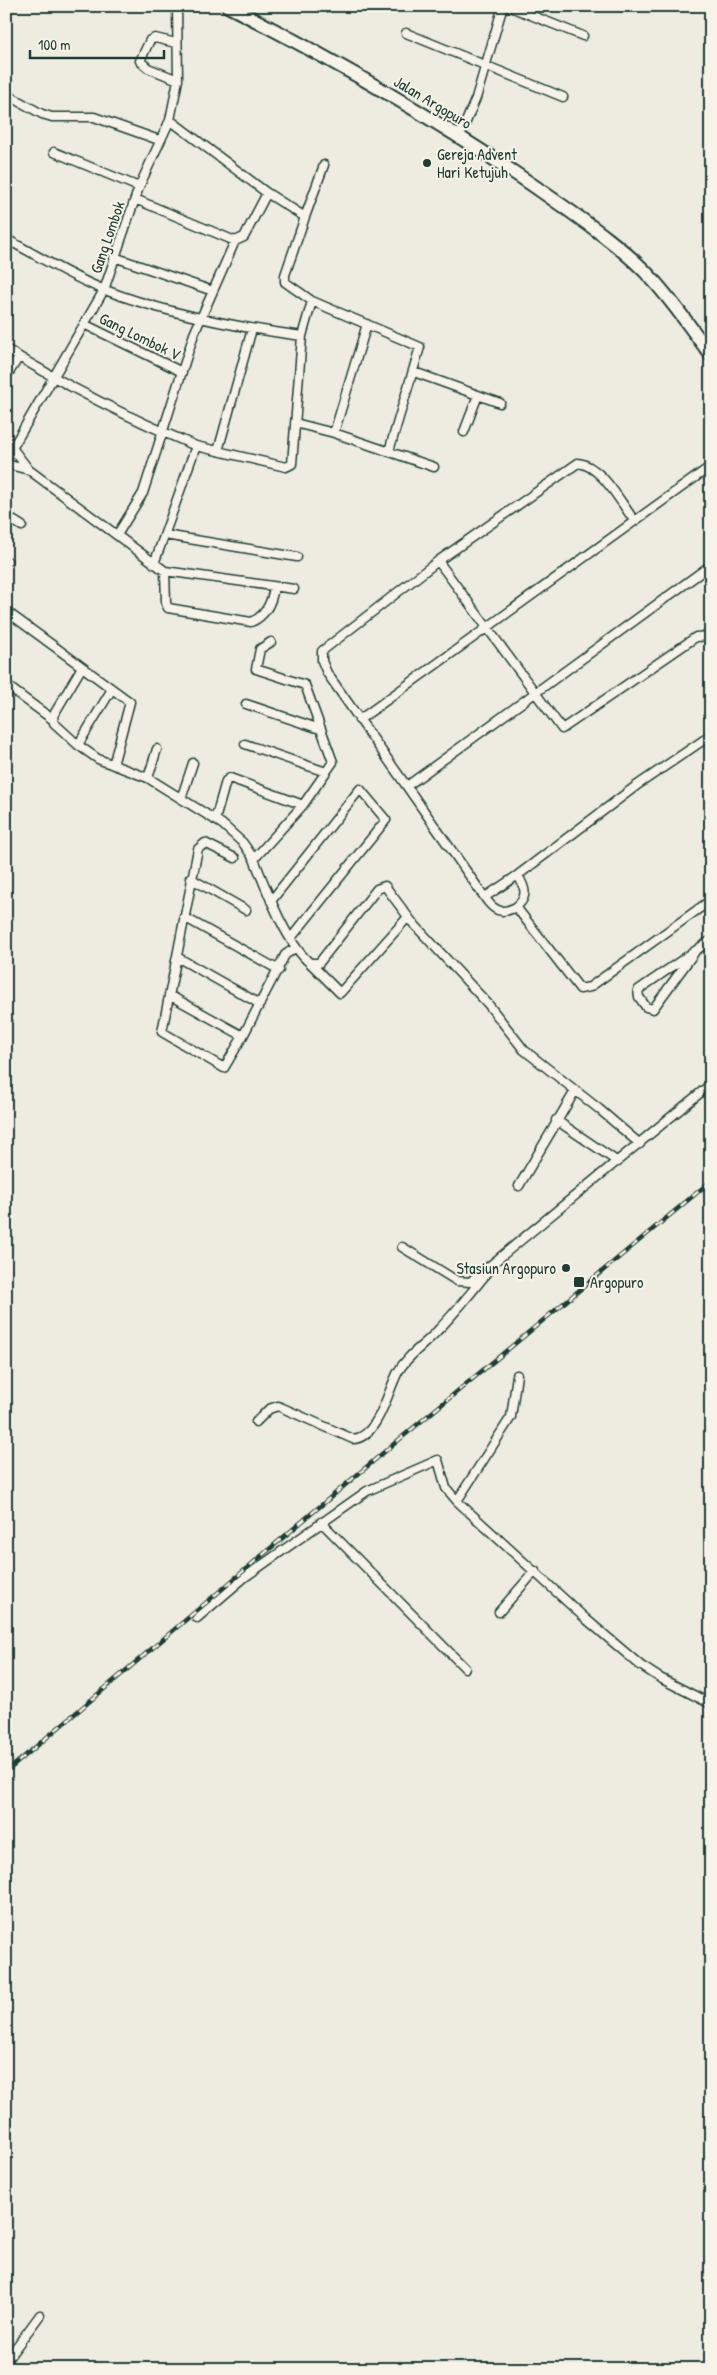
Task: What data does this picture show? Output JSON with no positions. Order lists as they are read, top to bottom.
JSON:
{
  "streets": {
    "highway": ["Jalan Argopuro"],
    "street": ["Gang Lombok", "Gang Lombok V"]
  },
  "crossings": [
    ["Gang Lombok", "Gang Lombok V"]
  ],
  "places": {
    "other": ["Gereja Advent Hari Ketujuh", "Stasiun Argopuro"],
    "transit": ["Argopuro"]
  },
  "scale_bar": "100 m"
}
